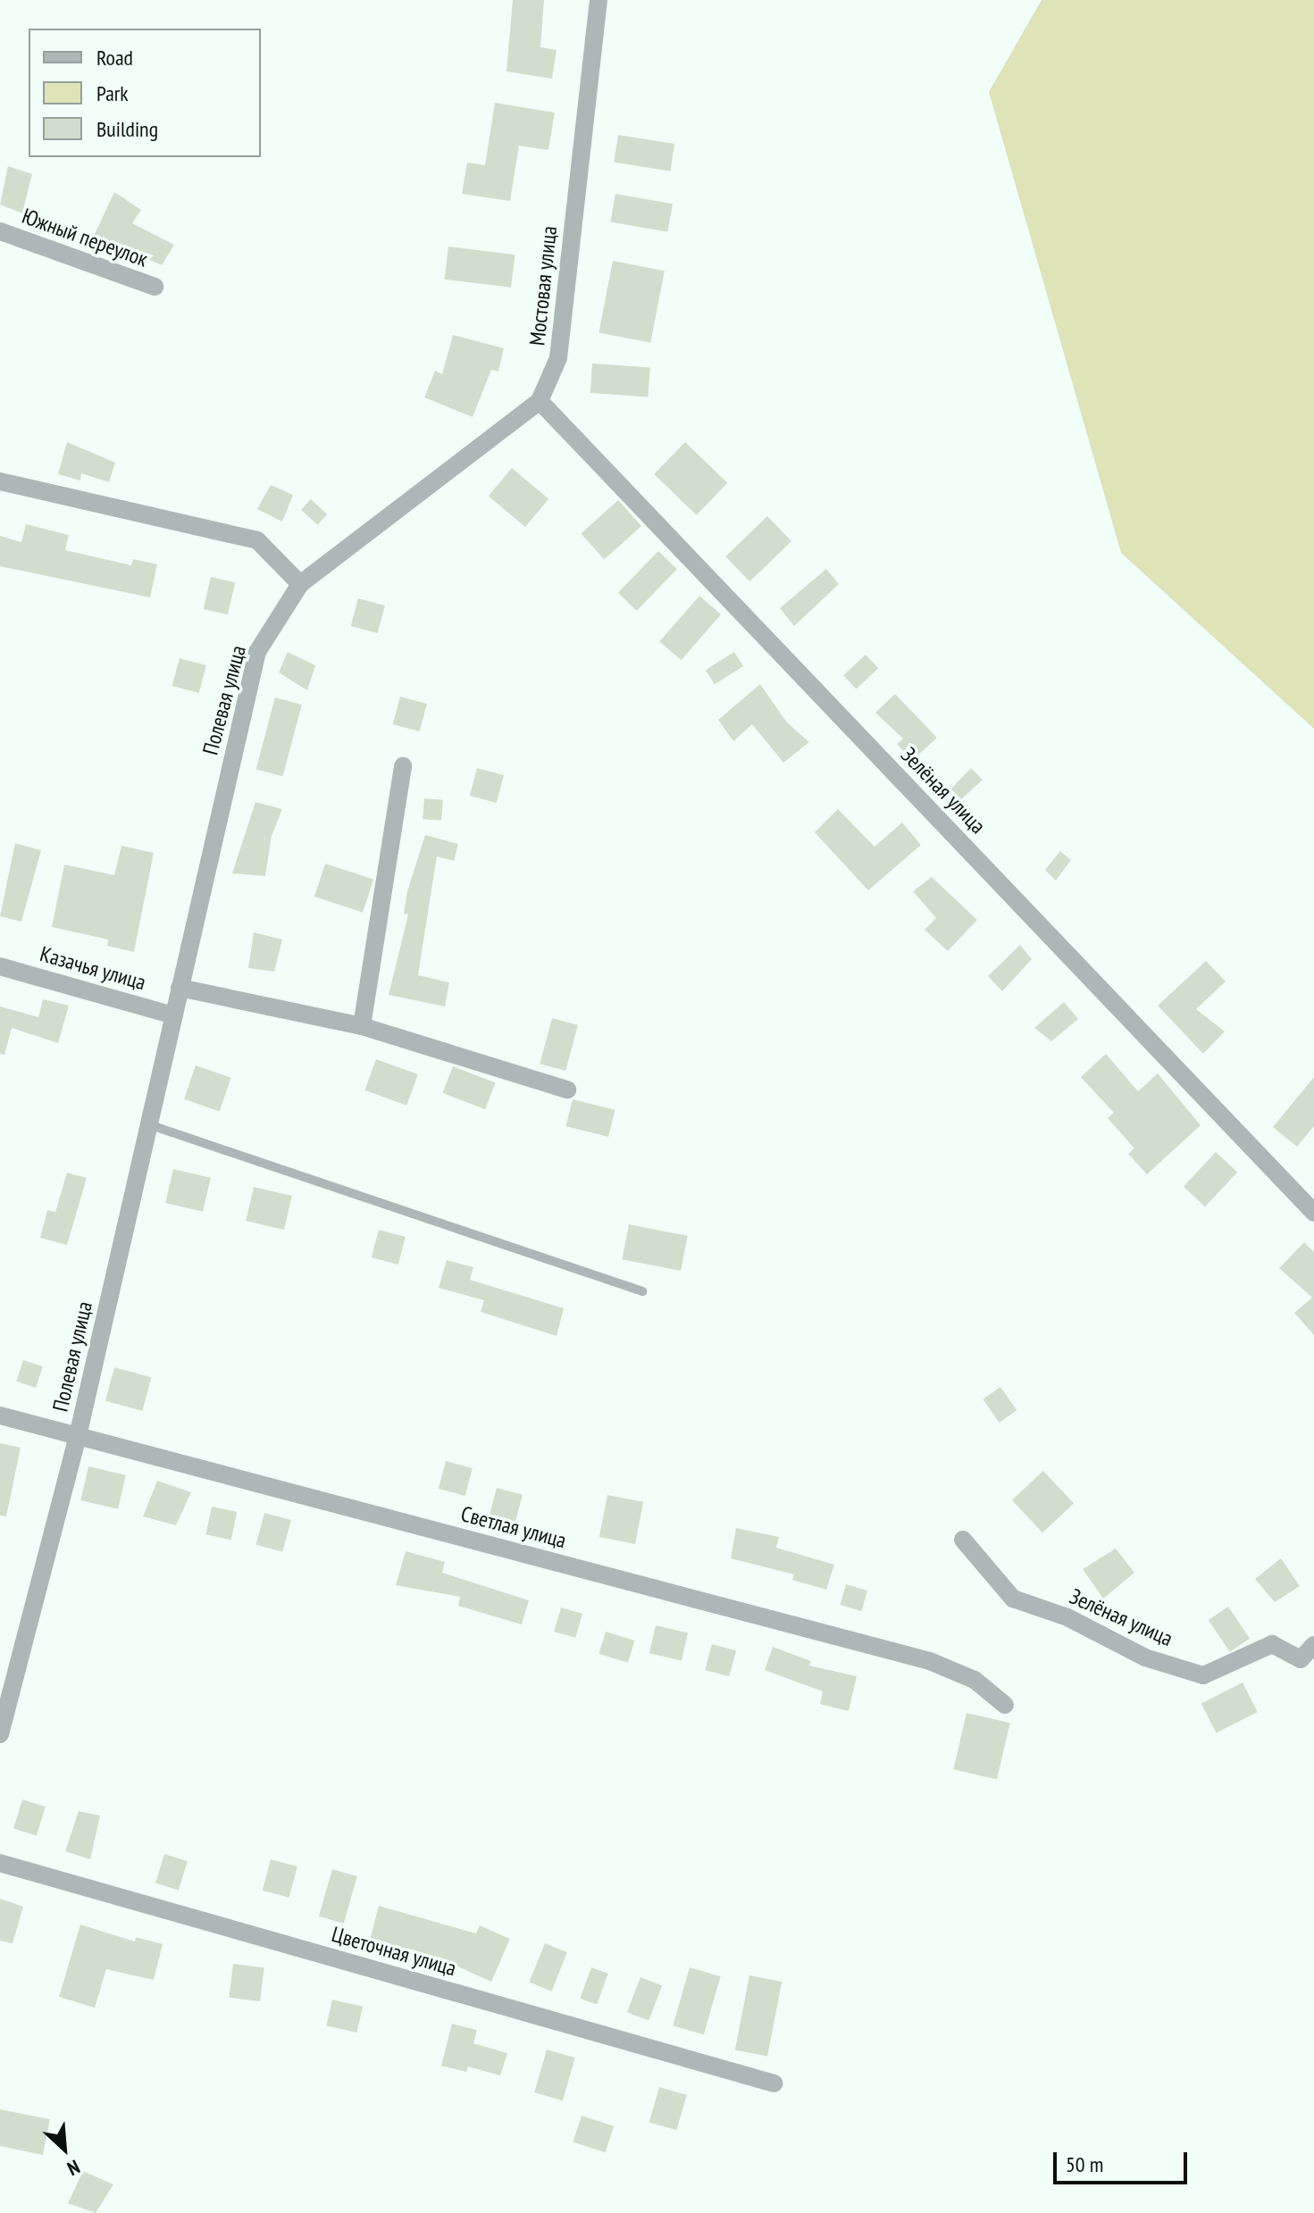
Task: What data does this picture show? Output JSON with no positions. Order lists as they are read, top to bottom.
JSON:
{
  "streets": {
    "street": [
      "Южный переулок",
      "Мостовая улица",
      "Полевая улица",
      "Зелёная улица",
      "Казачья улица",
      "Светлая улица",
      "Цветочная улица"
    ]
  },
  "crossings": [
    ["Мостовая улица", "Полевая улица"],
    ["Мостовая улица", "Зелёная улица"],
    ["Полевая улица", "Казачья улица"],
    ["Полевая улица", "Светлая улица"]
  ],
  "legend": ["Road", "Park", "Building"],
  "scale_bar": "50 m",
  "north": "bottom right"
}
